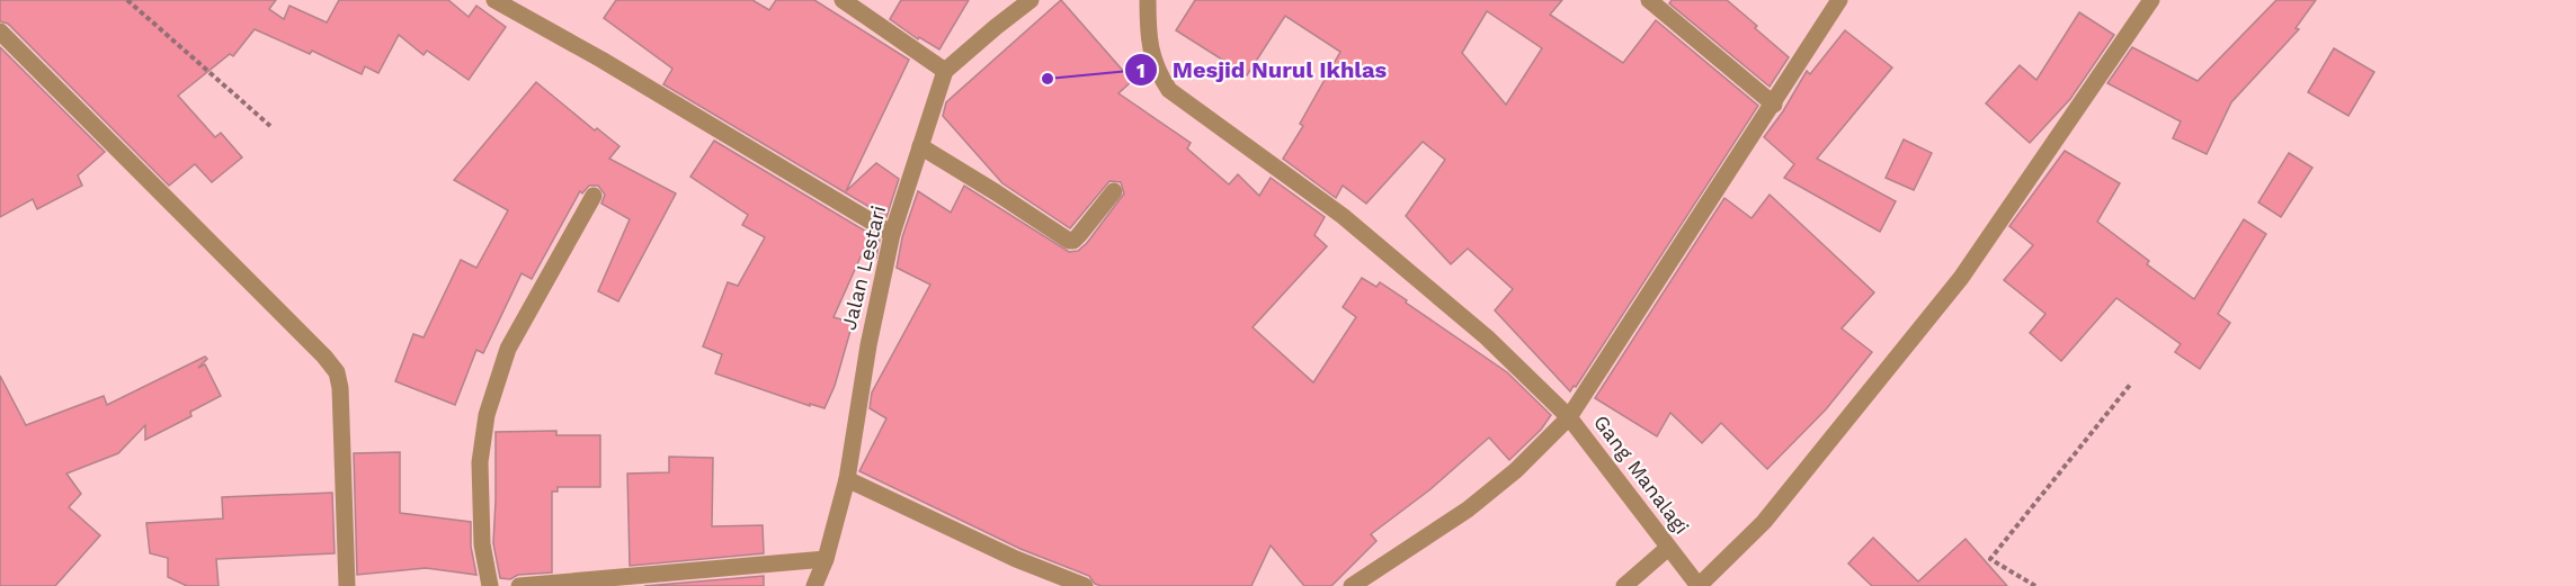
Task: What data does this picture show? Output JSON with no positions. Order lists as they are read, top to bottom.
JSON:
{
  "streets": {
    "street": ["Jalan Lestari", "Gang Manalagi"]
  },
  "places": ["Mesjid Nurul Ikhlas"]
}
